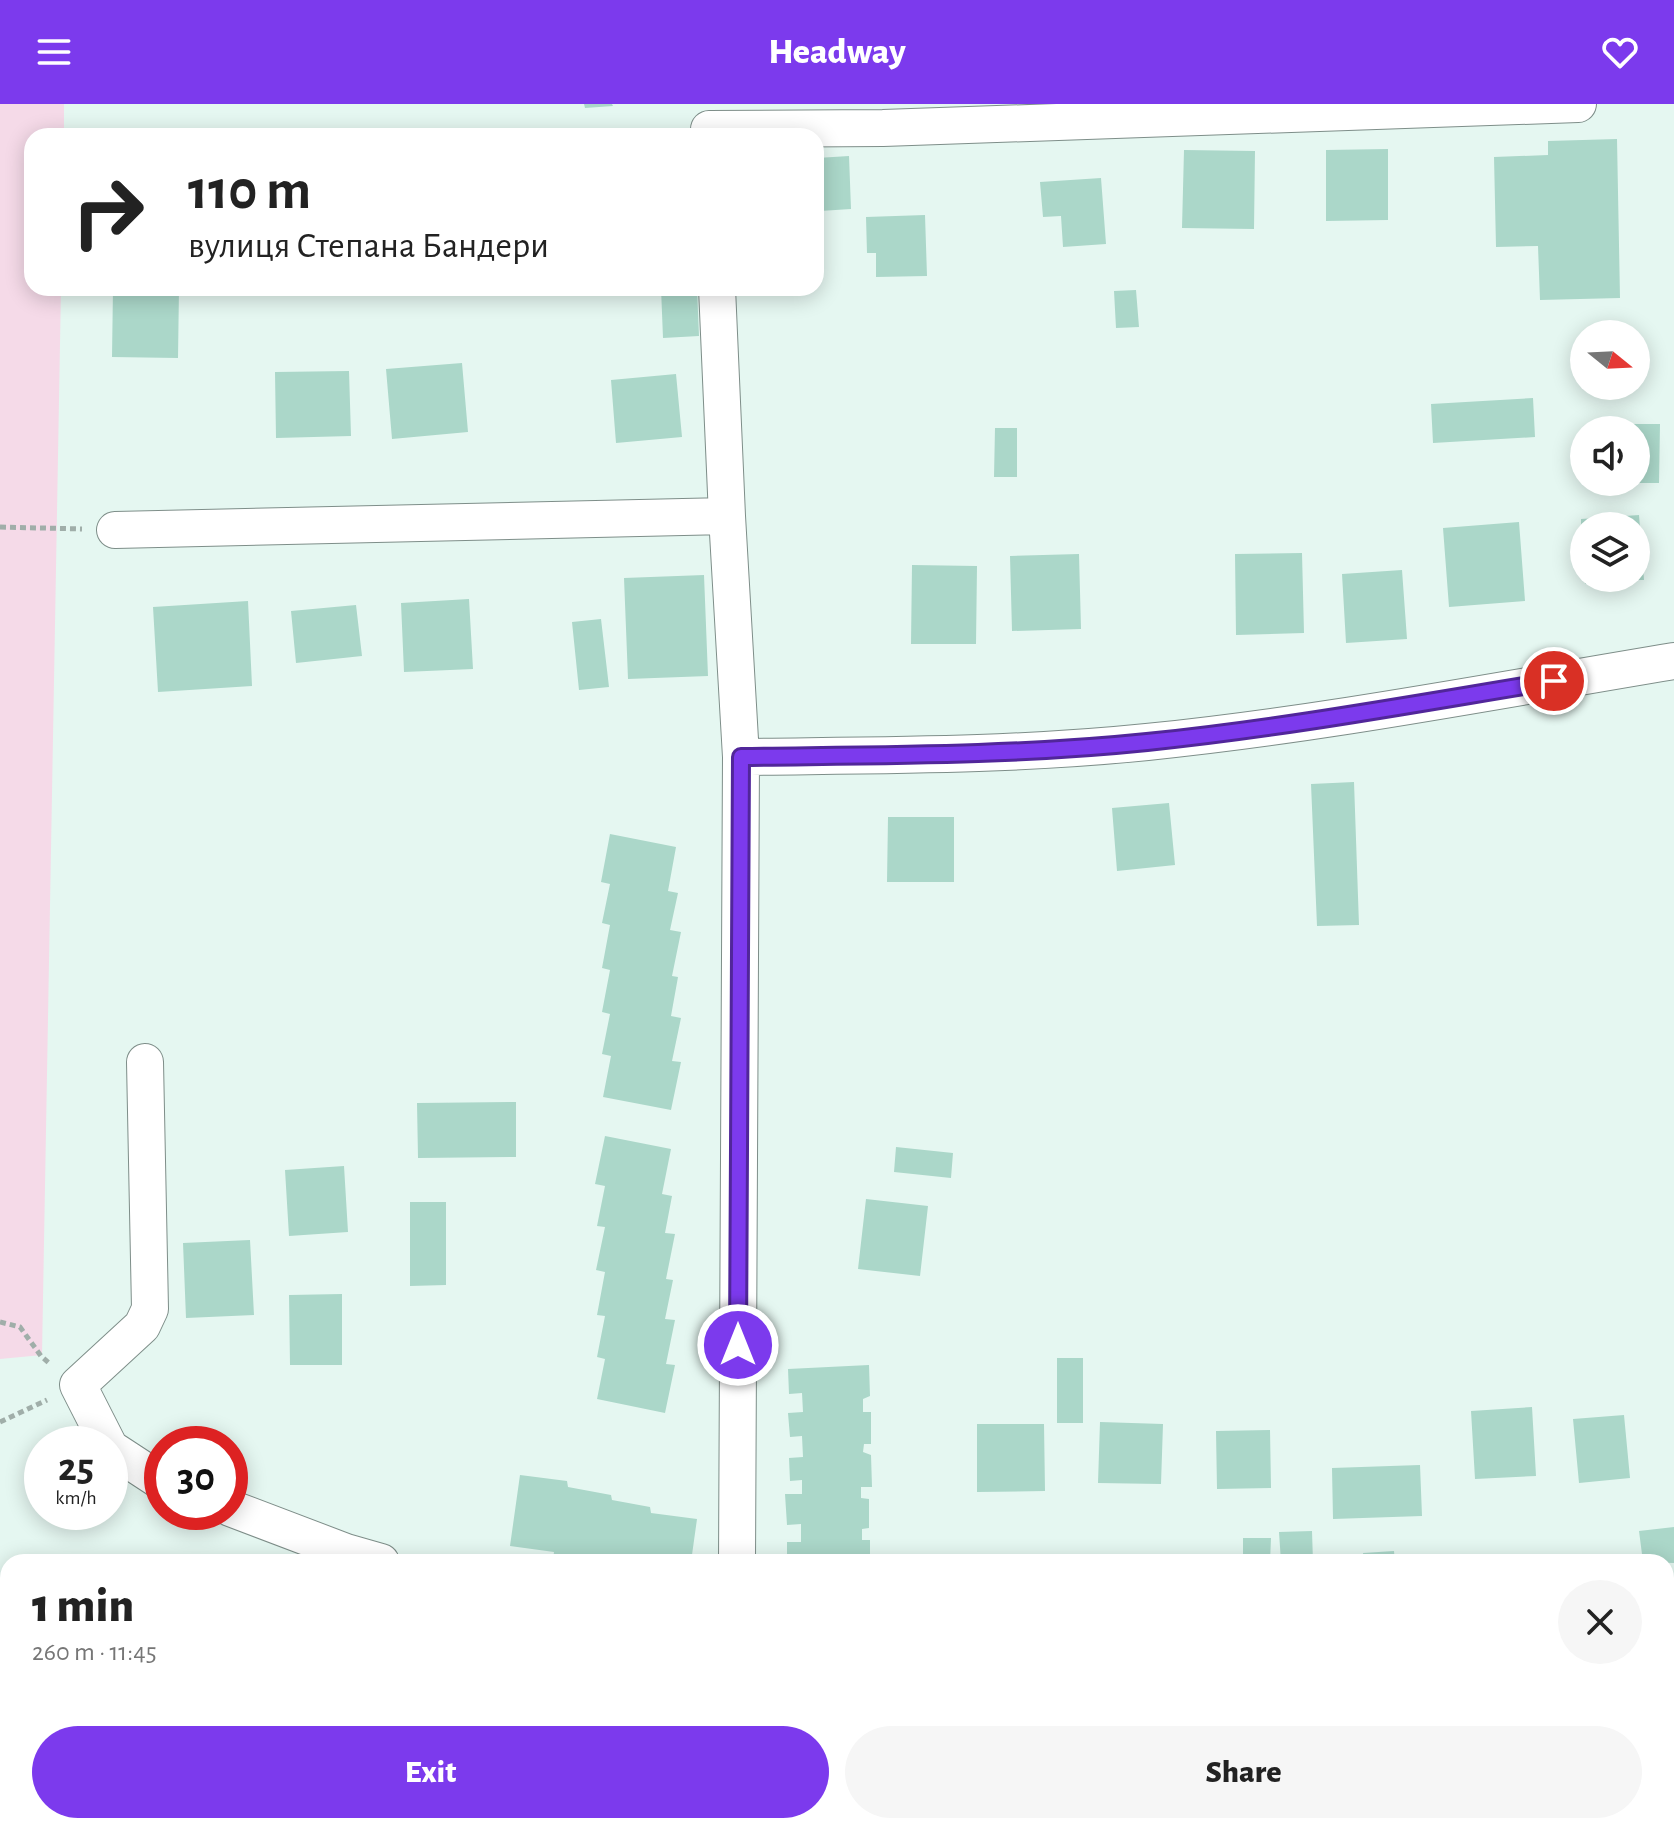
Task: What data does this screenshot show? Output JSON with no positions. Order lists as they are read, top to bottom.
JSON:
{
  "north": "right",
  "page": {
    "header": "Headway",
    "turn": ["110 m", "вулиця Степана Бандери"],
    "speed": "25 km/h",
    "limit": "30",
    "heading": ["1 min", "260 m · 11:45"],
    "buttons": ["Exit", "Share"]
  }
}
